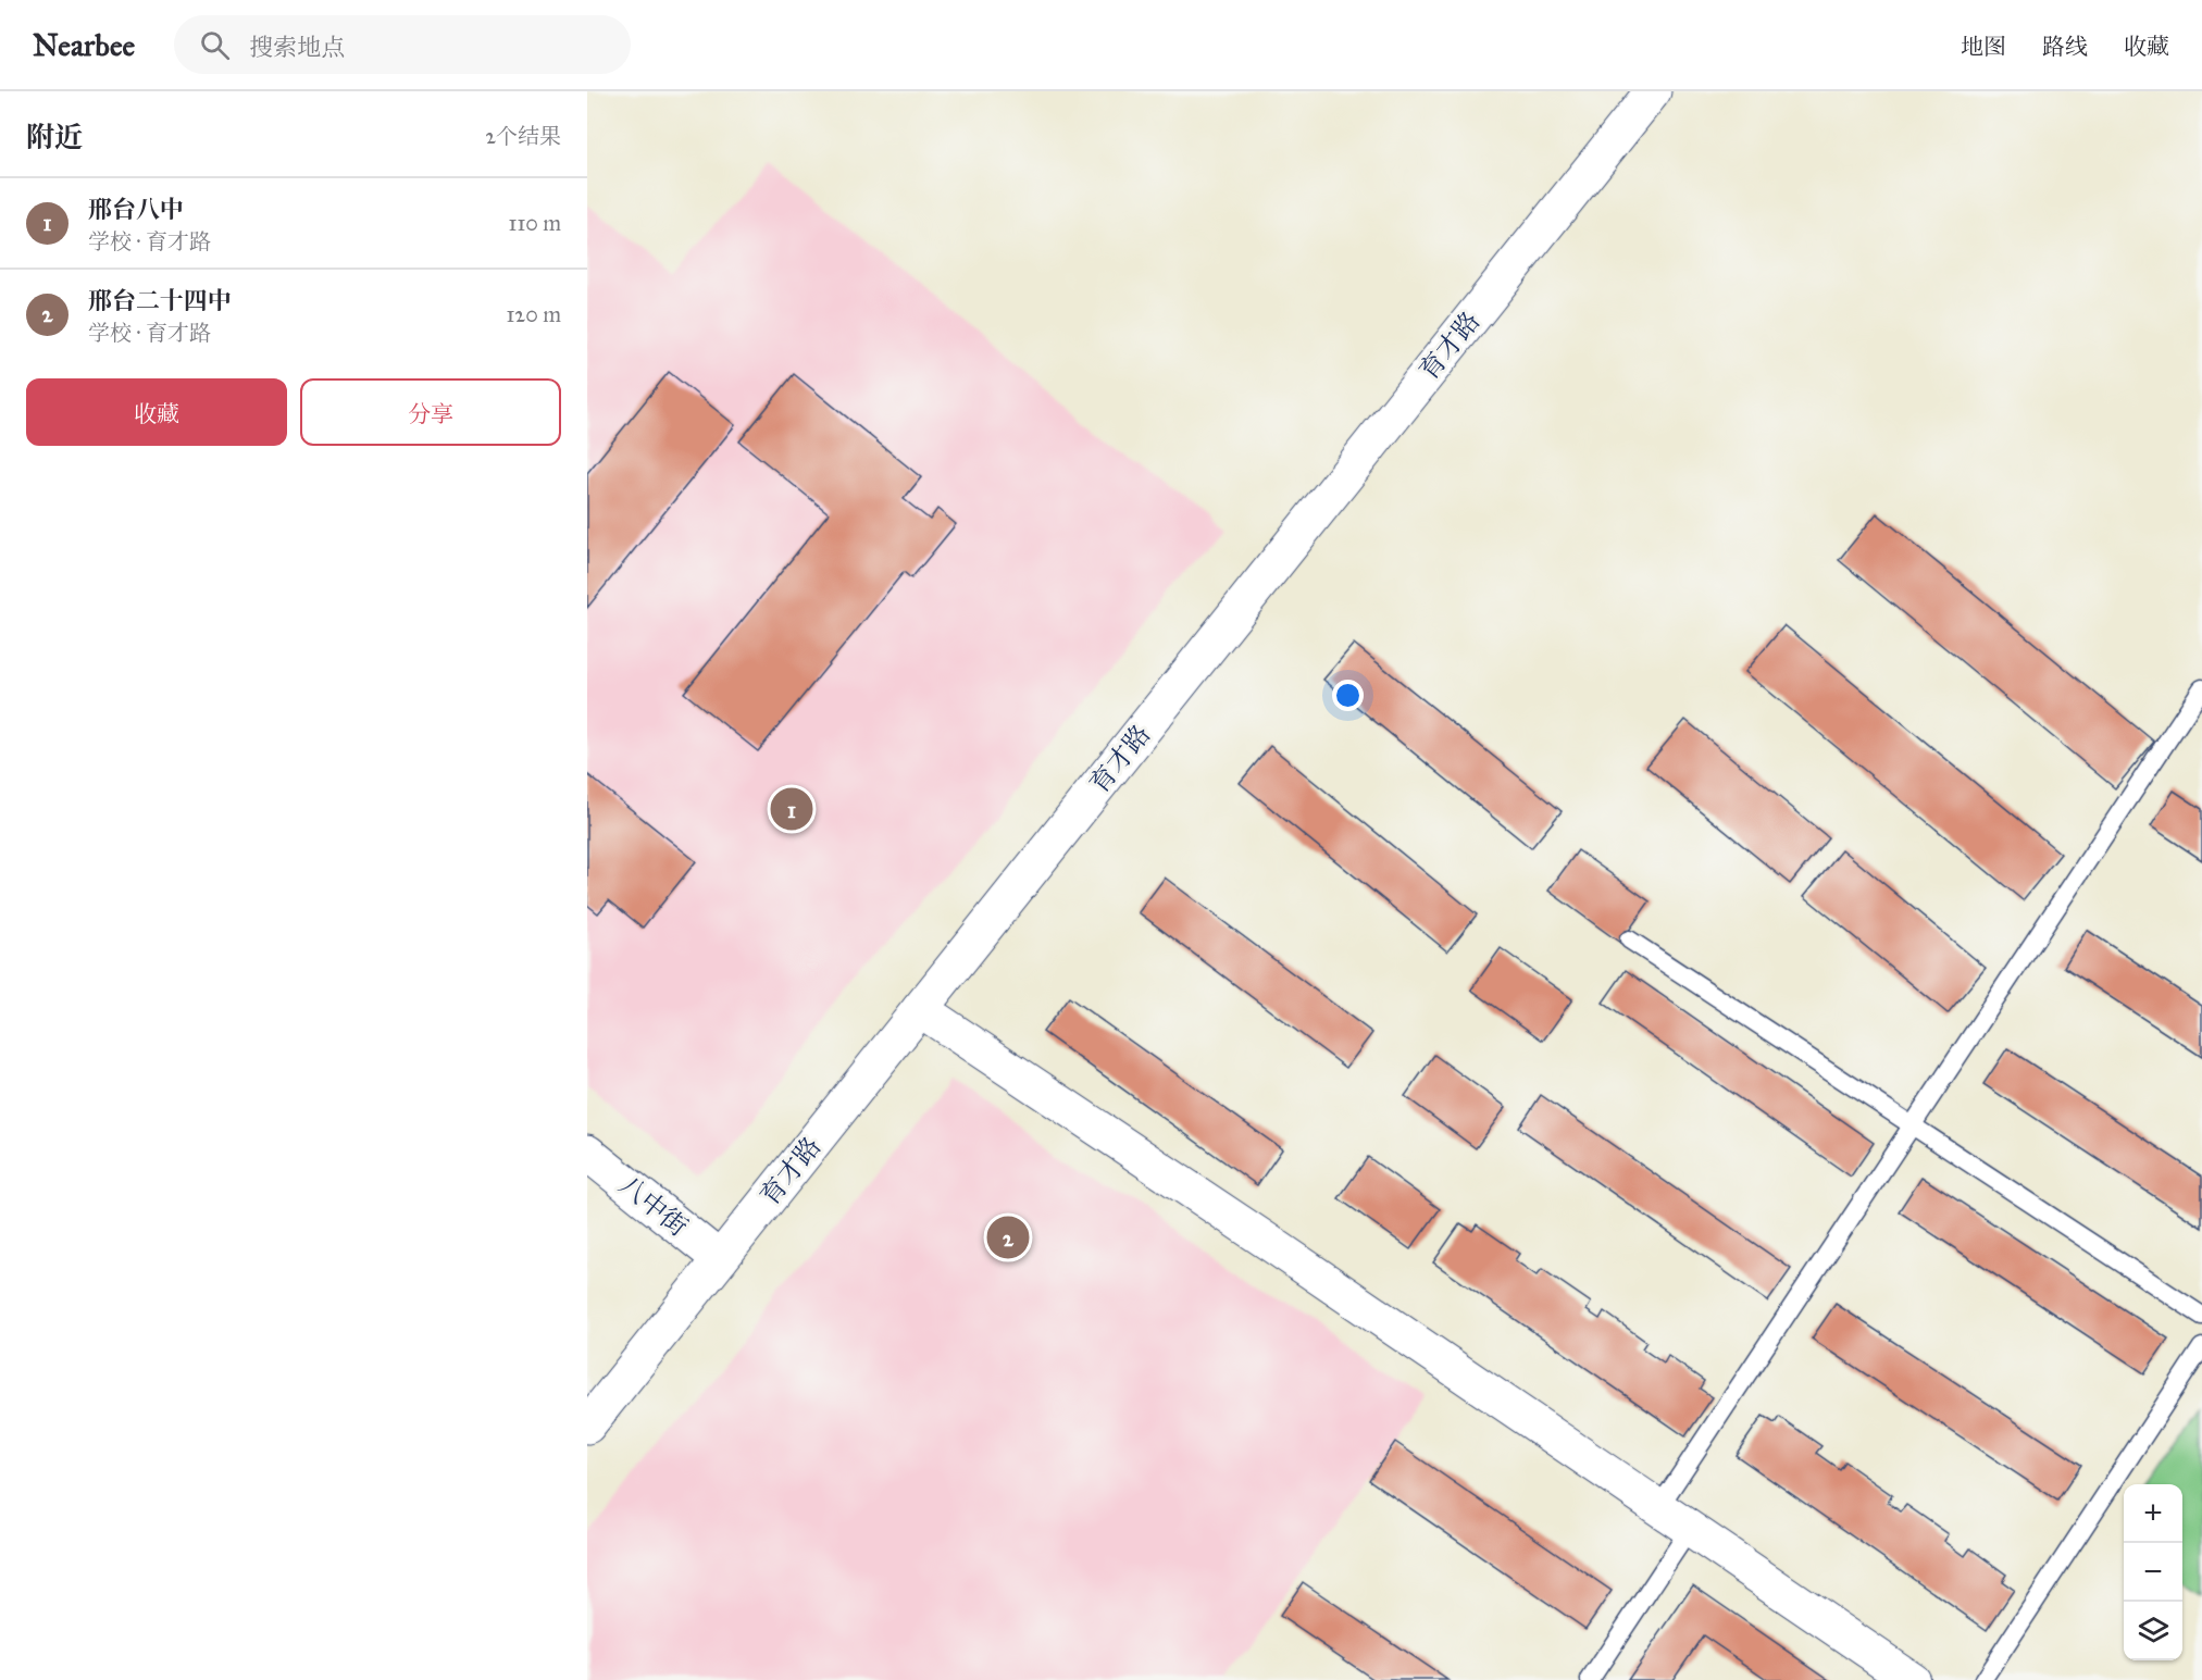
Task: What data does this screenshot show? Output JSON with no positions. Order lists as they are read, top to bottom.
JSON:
{
  "streets": {
    "street": ["育才路", "八中街"]
  },
  "crossings": [
    ["育才路", "八中街"]
  ],
  "page": {
    "header": "Nearbee",
    "search": "搜索地点",
    "nav": ["地图", "路线", "收藏"],
    "heading": ["附近", "2个结果"],
    "list": [
      {
        "mark": "1",
        "name": "邢台八中",
        "note": "学校 · 育才路",
        "value": "110 m"
      },
      {
        "mark": "2",
        "name": "邢台二十四中",
        "note": "学校 · 育才路",
        "value": "120 m"
      }
    ],
    "buttons": ["收藏", "分享"],
    "pins": ["1", "2"],
    "map_buttons": ["+", "−"]
  }
}
